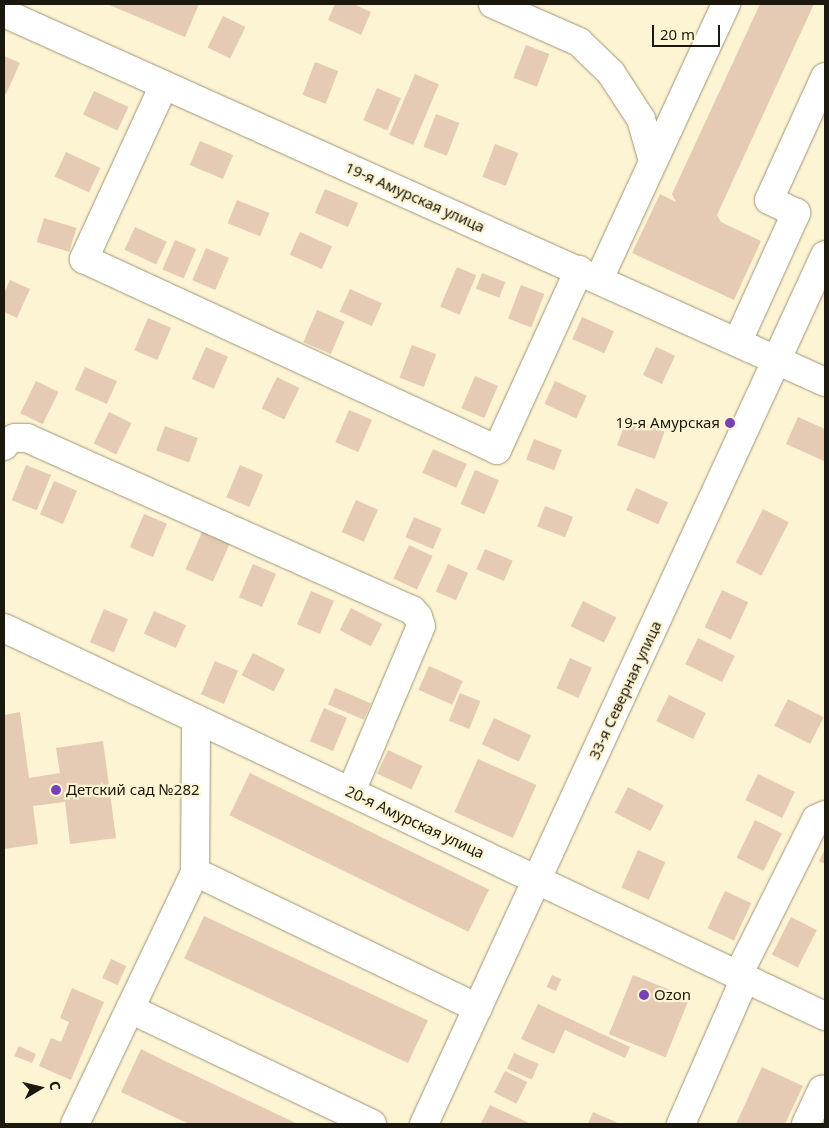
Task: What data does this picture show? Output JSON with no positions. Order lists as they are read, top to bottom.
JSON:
{
  "streets": {
    "street": ["19-я Амурская улица", "33-я Северная улица", "20-я Амурская улица"]
  },
  "crossings": [
    ["19-я Амурская улица", "33-я Северная улица"],
    ["33-я Северная улица", "20-я Амурская улица"]
  ],
  "places": ["19-я Амурская", "Детский сад №282", "Ozon"],
  "scale_bar": "20 m",
  "north": "right"
}
